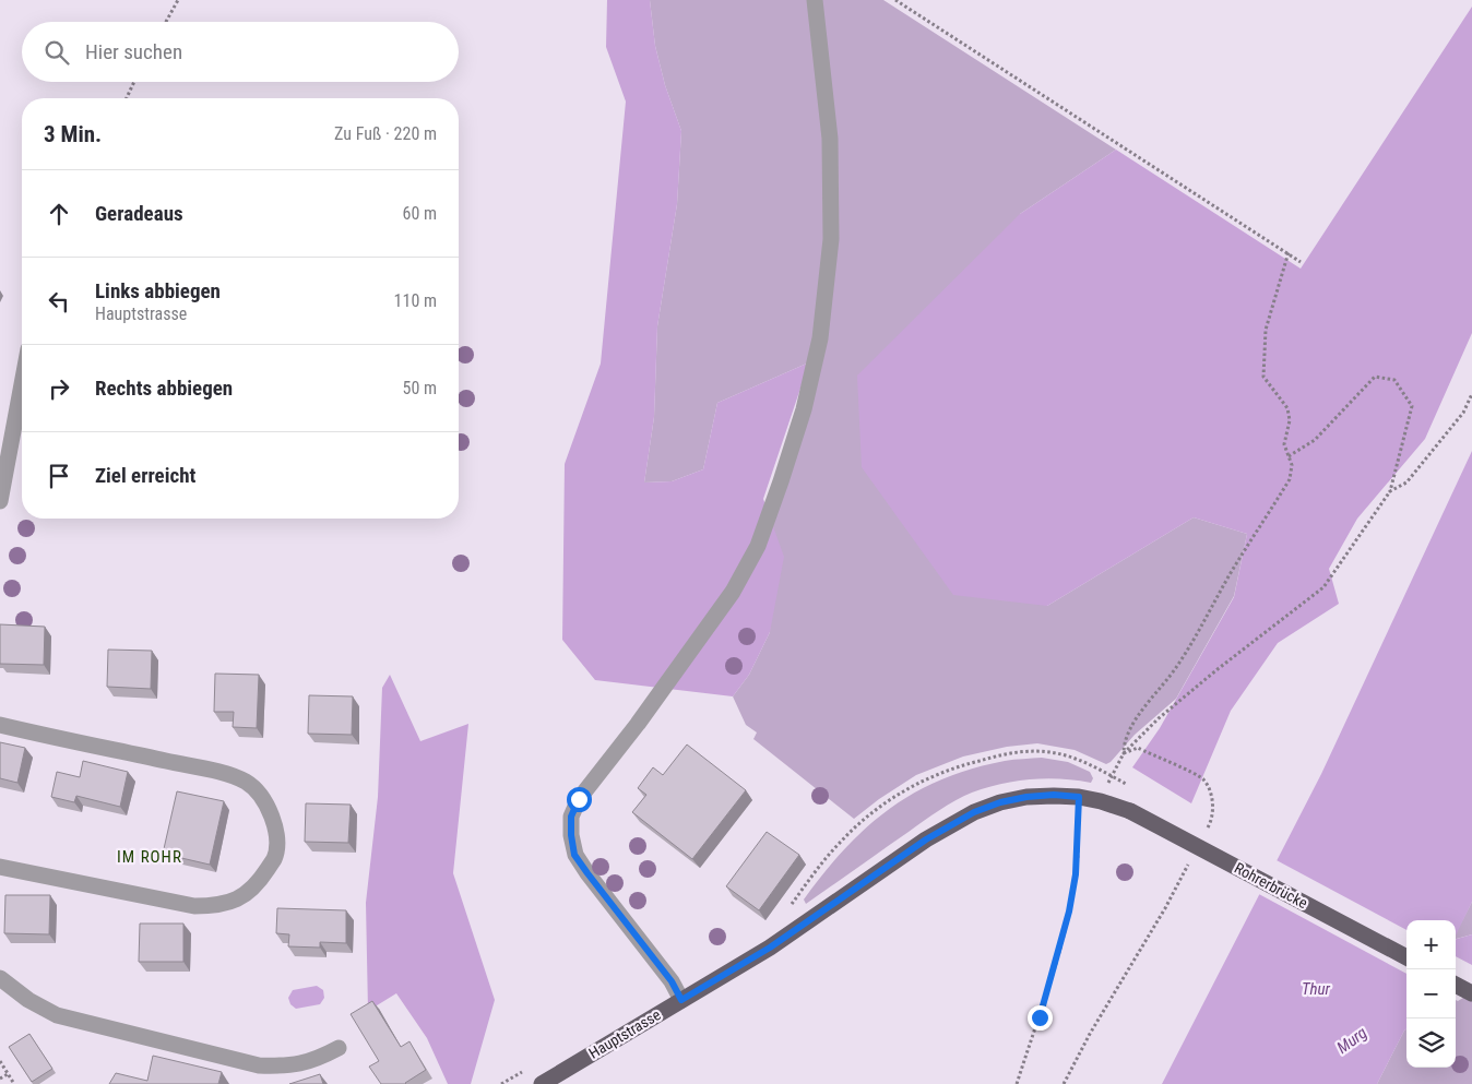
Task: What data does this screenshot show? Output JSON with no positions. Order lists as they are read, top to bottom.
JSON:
{
  "streets": {
    "main road": ["Rohrerbrücke", "Hauptstrasse"]
  },
  "crossings": [
    ["Rohrerbrücke", "Hauptstrasse"]
  ],
  "districts": ["IM ROHR"],
  "water": ["Thur", "Murg"],
  "page": {
    "search": "Hier suchen",
    "heading": ["3 Min.", "Zu Fuß · 220 m"],
    "list": [
      ["Geradeaus", "60 m"],
      ["Links abbiegen", "Hauptstrasse", "110 m"],
      ["Rechts abbiegen", "50 m"],
      "Ziel erreicht"
    ],
    "map_buttons": ["+", "−"]
  }
}
